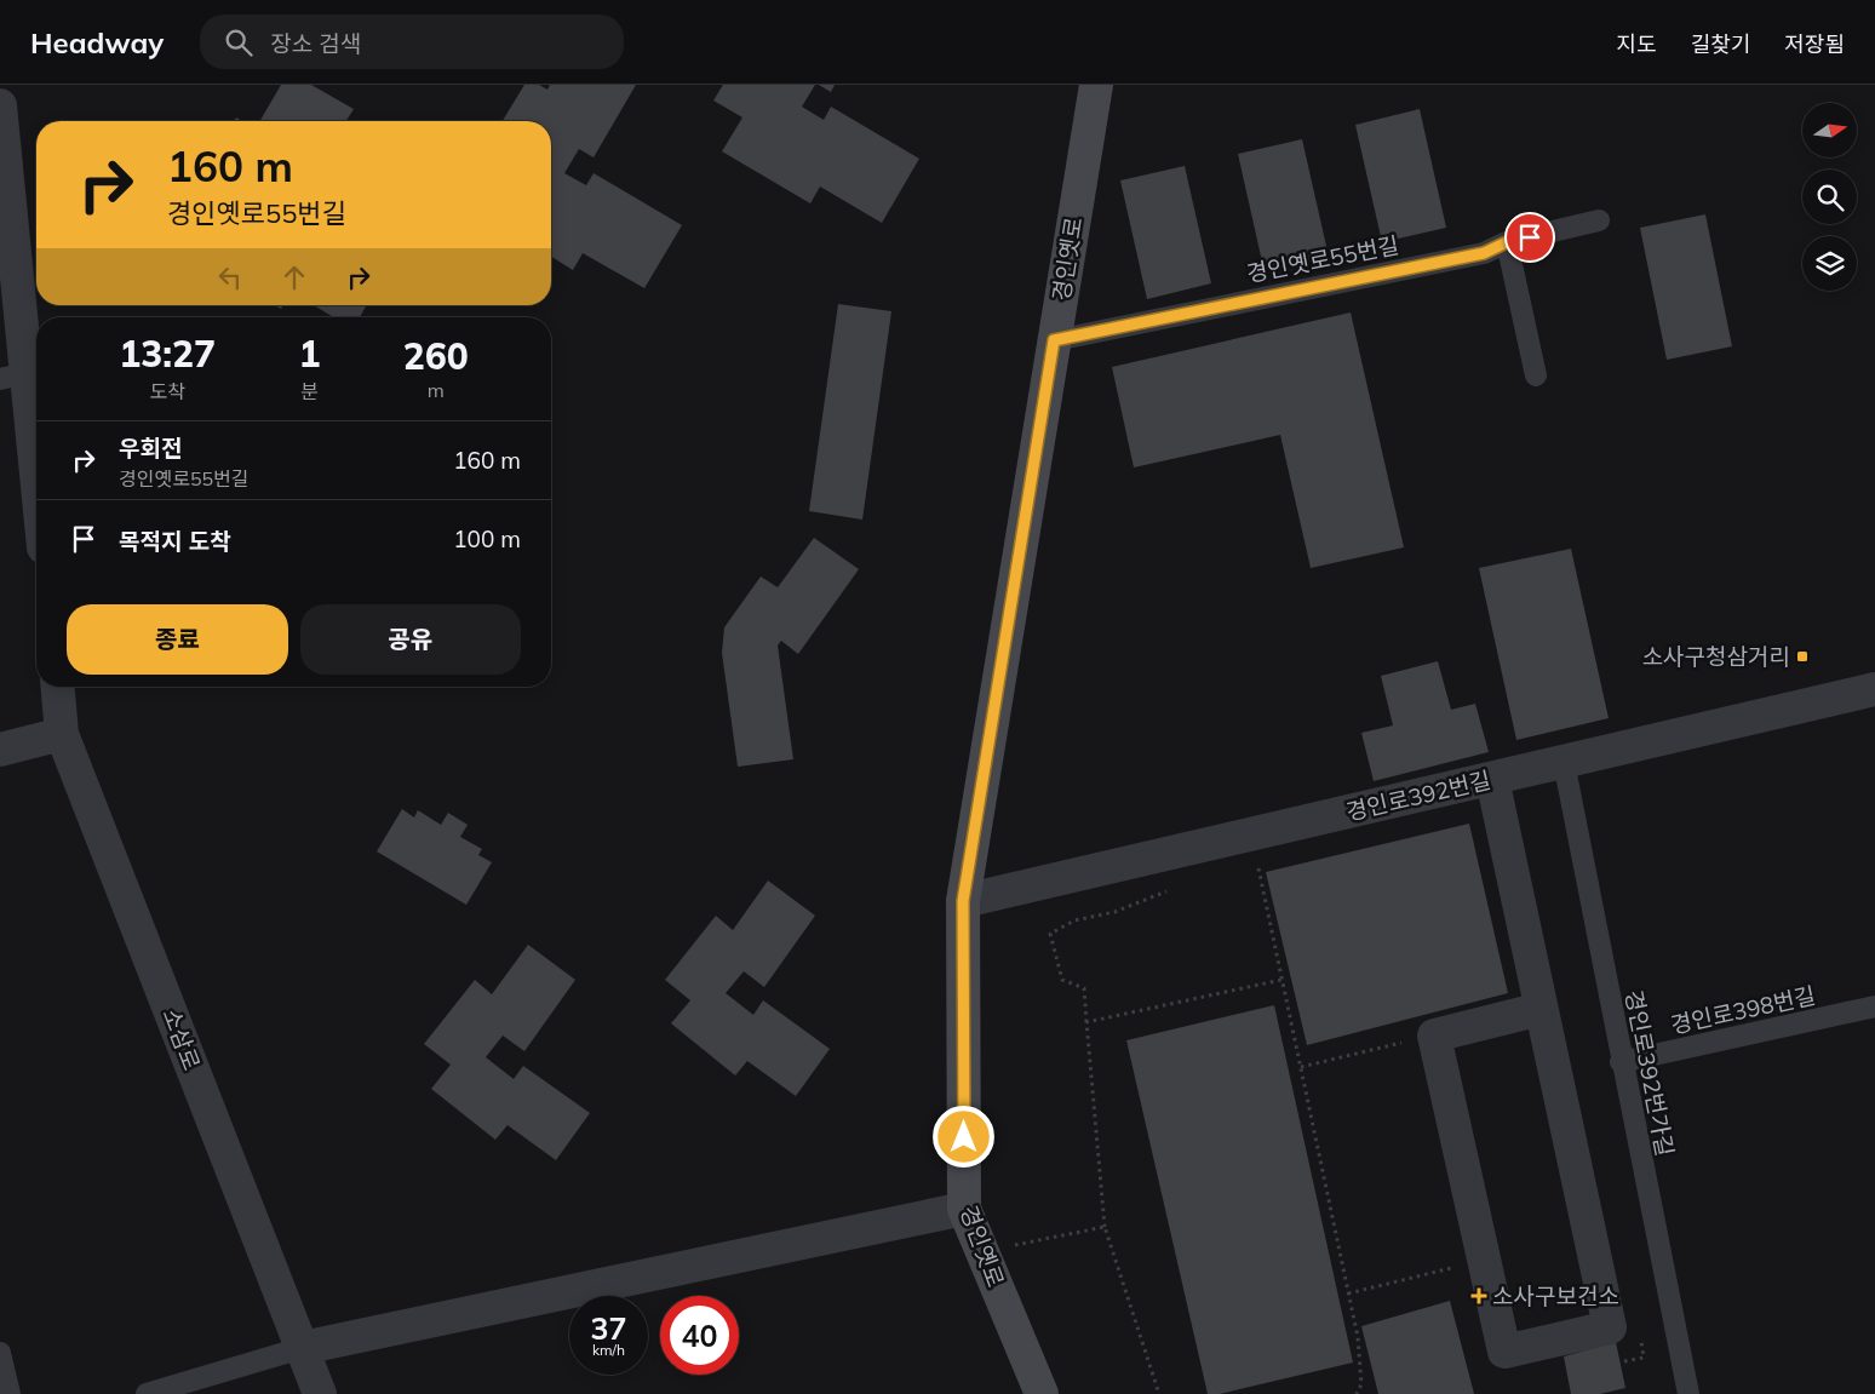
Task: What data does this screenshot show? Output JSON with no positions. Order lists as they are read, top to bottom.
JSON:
{
  "streets": {
    "street": ["경인옛로", "경인로392번길", "소삼로"],
    "lane": ["경인옛로55번길", "경인로398번길", "경인로392번가길"]
  },
  "crossings": [
    ["경인옛로", "경인옛로55번길"],
    ["경인옛로", "경인로392번길"],
    ["경인로392번길", "경인로392번가길"],
    ["경인로398번길", "경인로392번가길"]
  ],
  "places": {
    "transit": ["소사구청삼거리"],
    "health": ["소사구보건소"]
  },
  "north": "right",
  "page": {
    "header": "Headway",
    "search": "장소 검색",
    "nav": ["지도", "길찾기", "저장됨"],
    "turn": ["160 m", "경인옛로55번길"],
    "eta": [
      "13:27",
      "도착",
      "1",
      "분",
      "260",
      "m"
    ],
    "list": [
      {
        "name": "우회전",
        "note": "경인옛로55번길",
        "value": "160 m"
      },
      {
        "name": "목적지 도착",
        "value": "100 m"
      }
    ],
    "buttons": ["종료", "공유"],
    "speed": "37 km/h",
    "limit": "40"
  }
}
